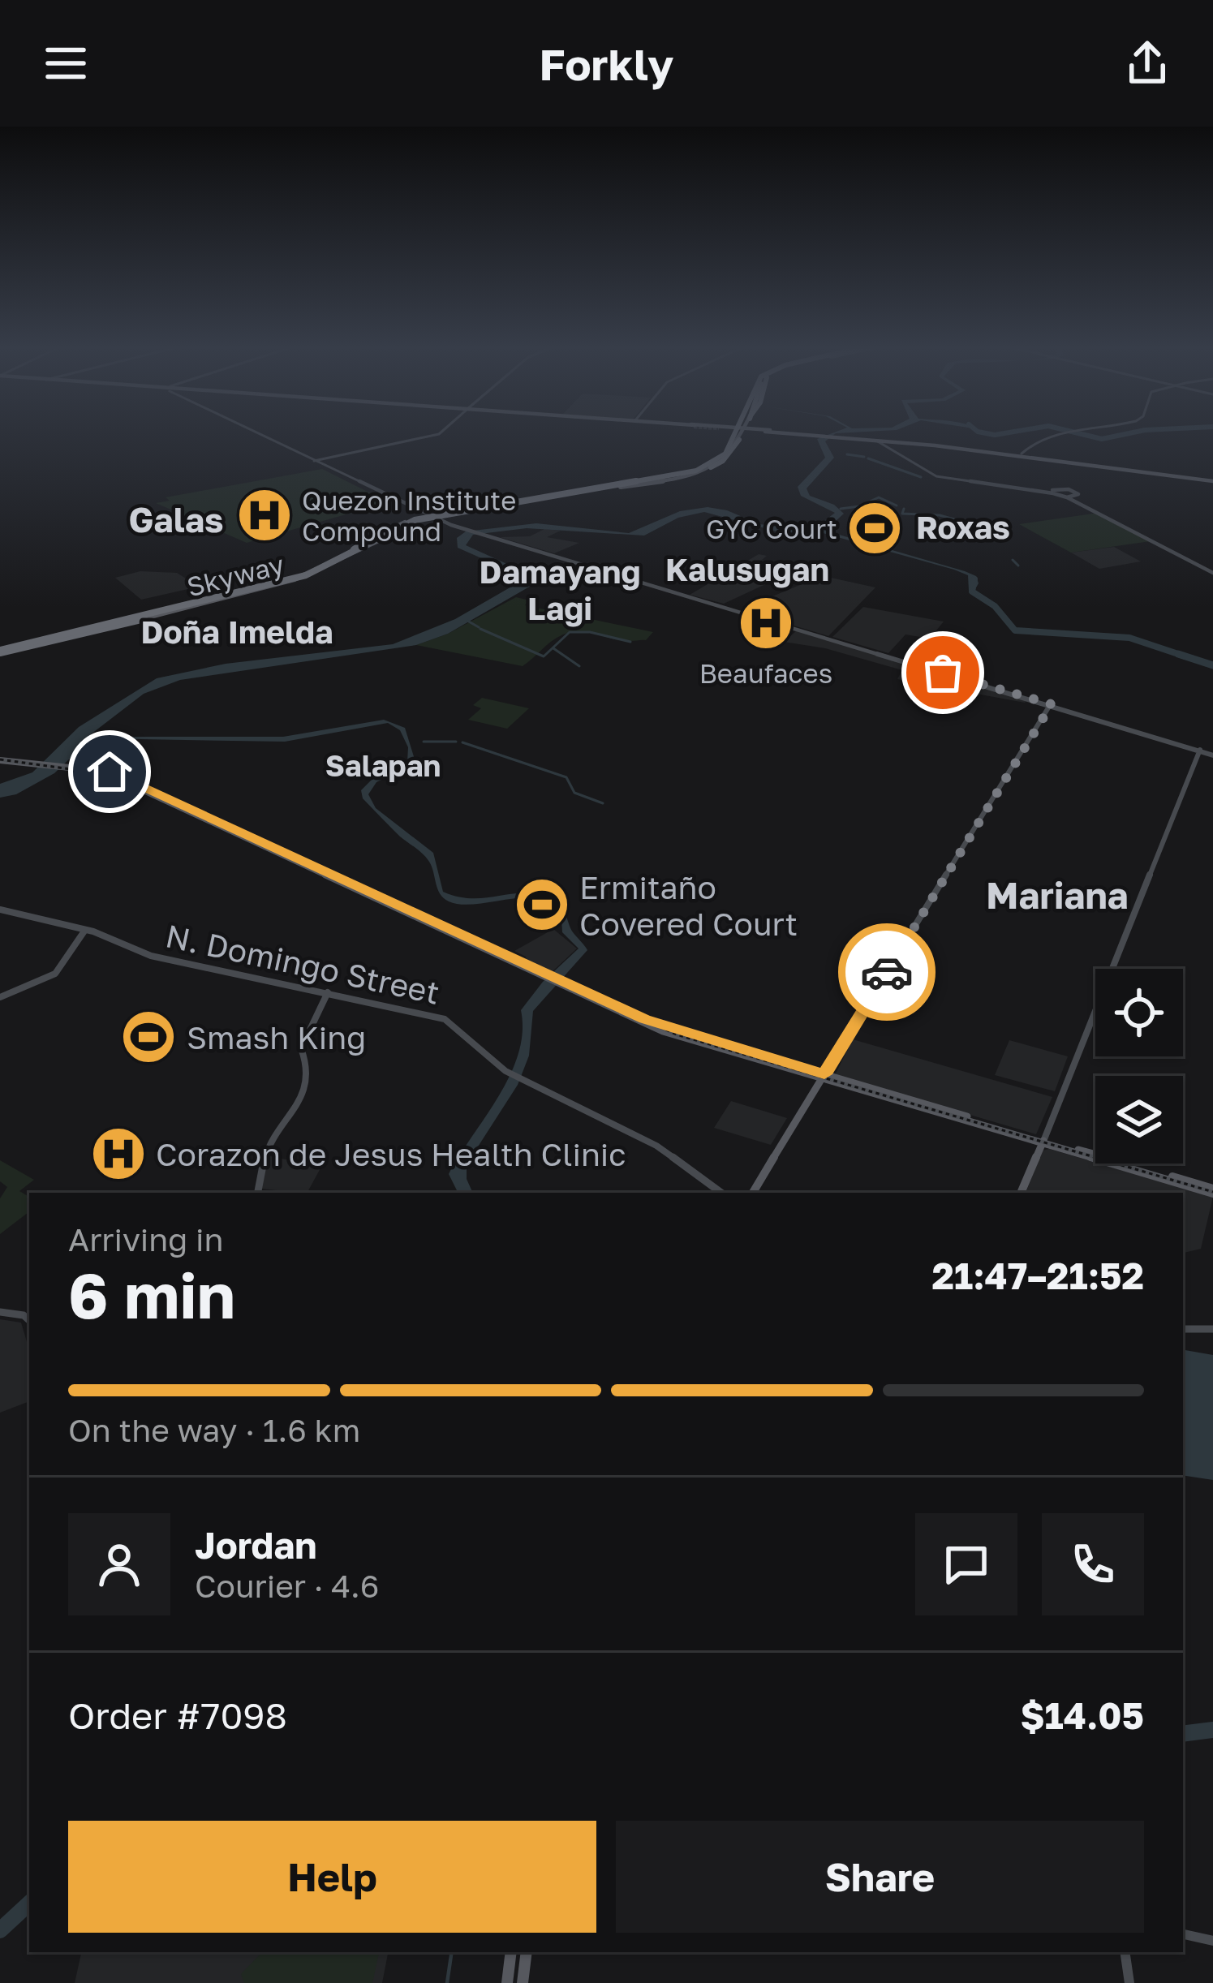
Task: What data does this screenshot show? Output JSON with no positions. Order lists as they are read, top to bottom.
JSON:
{
  "streets": {
    "highway": ["Skyway"],
    "main road": ["N. Domingo Street"]
  },
  "districts": [
    "Galas",
    "Roxas",
    "Kalusugan",
    "Damayang Lagi",
    "Doña Imelda",
    "Salapan",
    "Mariana"
  ],
  "places": {
    "hospital": ["Quezon Institute Compound", "Beaufaces", "Corazon de Jesus Health Clinic"],
    "sports": ["GYC Court", "Ermitaño Covered Court", "Smash King"]
  },
  "page": {
    "header": "Forkly",
    "heading": ["6 min", "Arriving in", "21:47–21:52"],
    "panel": [
      "Jordan",
      "Courier · 4.6",
      "Order #7098",
      "$14.05"
    ],
    "bar": "On the way · 1.6 km",
    "buttons": ["Help", "Share"]
  }
}
